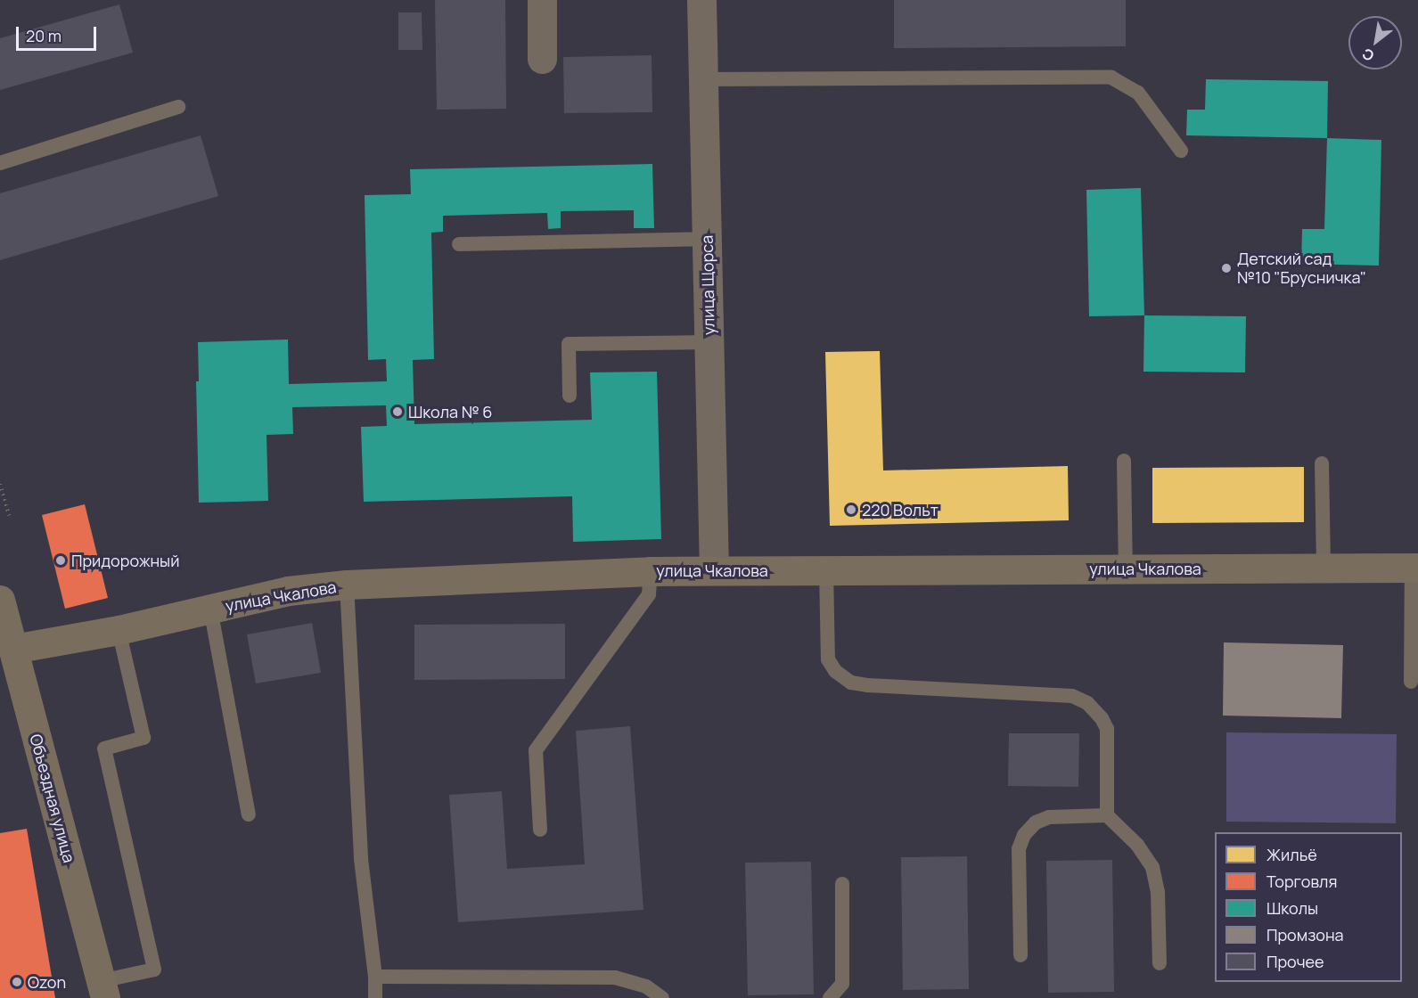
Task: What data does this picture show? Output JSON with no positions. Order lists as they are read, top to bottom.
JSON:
{
  "streets": {
    "street": ["улица Щорса", "улица Чкалова", "Объездная улица"]
  },
  "crossings": [
    ["улица Щорса", "улица Чкалова"],
    ["улица Чкалова", "Объездная улица"]
  ],
  "places": [
    "Детский сад №10 \"Брусничка\"",
    "Школа № 6",
    "220 Вольт",
    "Придорожный",
    "Ozon"
  ],
  "legend": [
    "Жильё",
    "Торговля",
    "Школы",
    "Промзона",
    "Прочее"
  ],
  "scale_bar": "20 m",
  "north": "bottom left"
}
